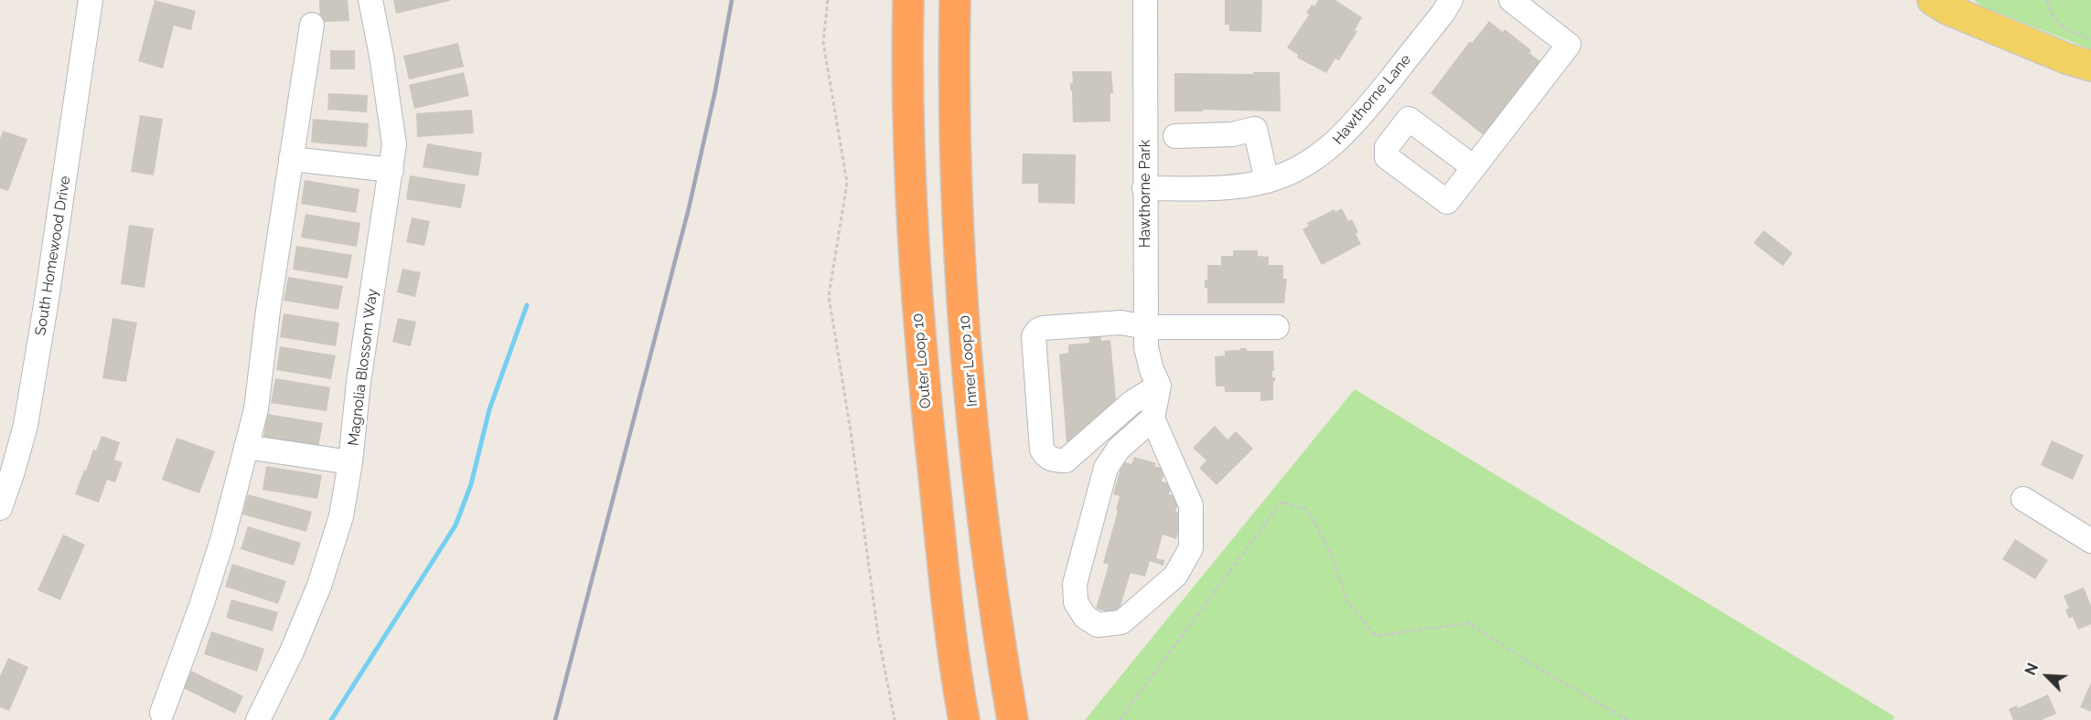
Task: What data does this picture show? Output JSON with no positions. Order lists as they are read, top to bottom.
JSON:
{
  "streets": {
    "highway": ["Outer Loop 10", "Inner Loop 10"],
    "street": [
      "Hawthorne Lane",
      "Hawthorne Park",
      "South Homewood Drive",
      "Magnolia Blossom Way"
    ]
  },
  "crossings": [
    ["Hawthorne Lane", "Hawthorne Park"]
  ],
  "north": "top left"
}
